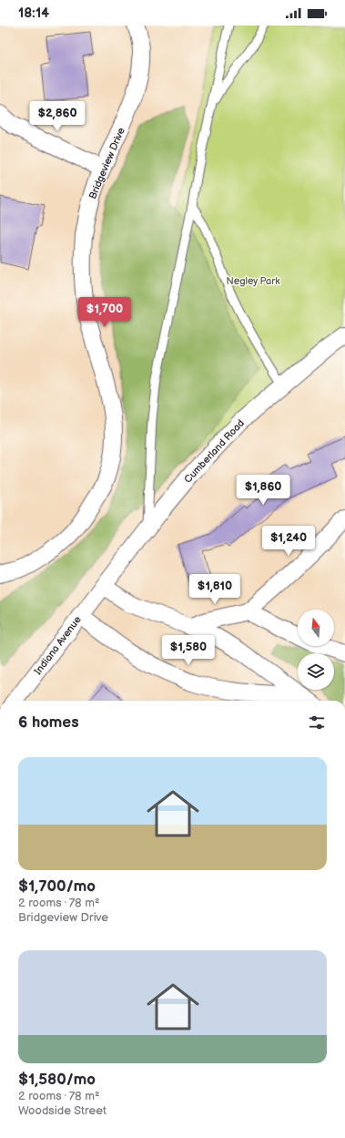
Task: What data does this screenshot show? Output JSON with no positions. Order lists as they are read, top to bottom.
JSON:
{
  "streets": {
    "street": ["Bridgeview Drive", "Cumberland Road", "Indiana Avenue"]
  },
  "crossings": [
    ["Cumberland Road", "Indiana Avenue"]
  ],
  "parks": ["Negley Park"],
  "north": "top",
  "page": {
    "status": "18:14",
    "price": [
      "$2,860",
      "$1,700",
      "$1,860",
      "$1,240",
      "$1,810",
      "$1,580"
    ],
    "heading": "6 homes",
    "list": [
      {
        "name": "$1,700/mo",
        "note": "2 rooms · 78 m² · Bridgeview Drive"
      },
      {
        "name": "$1,580/mo",
        "note": "2 rooms · 78 m² · Woodside Street"
      }
    ]
  }
}
